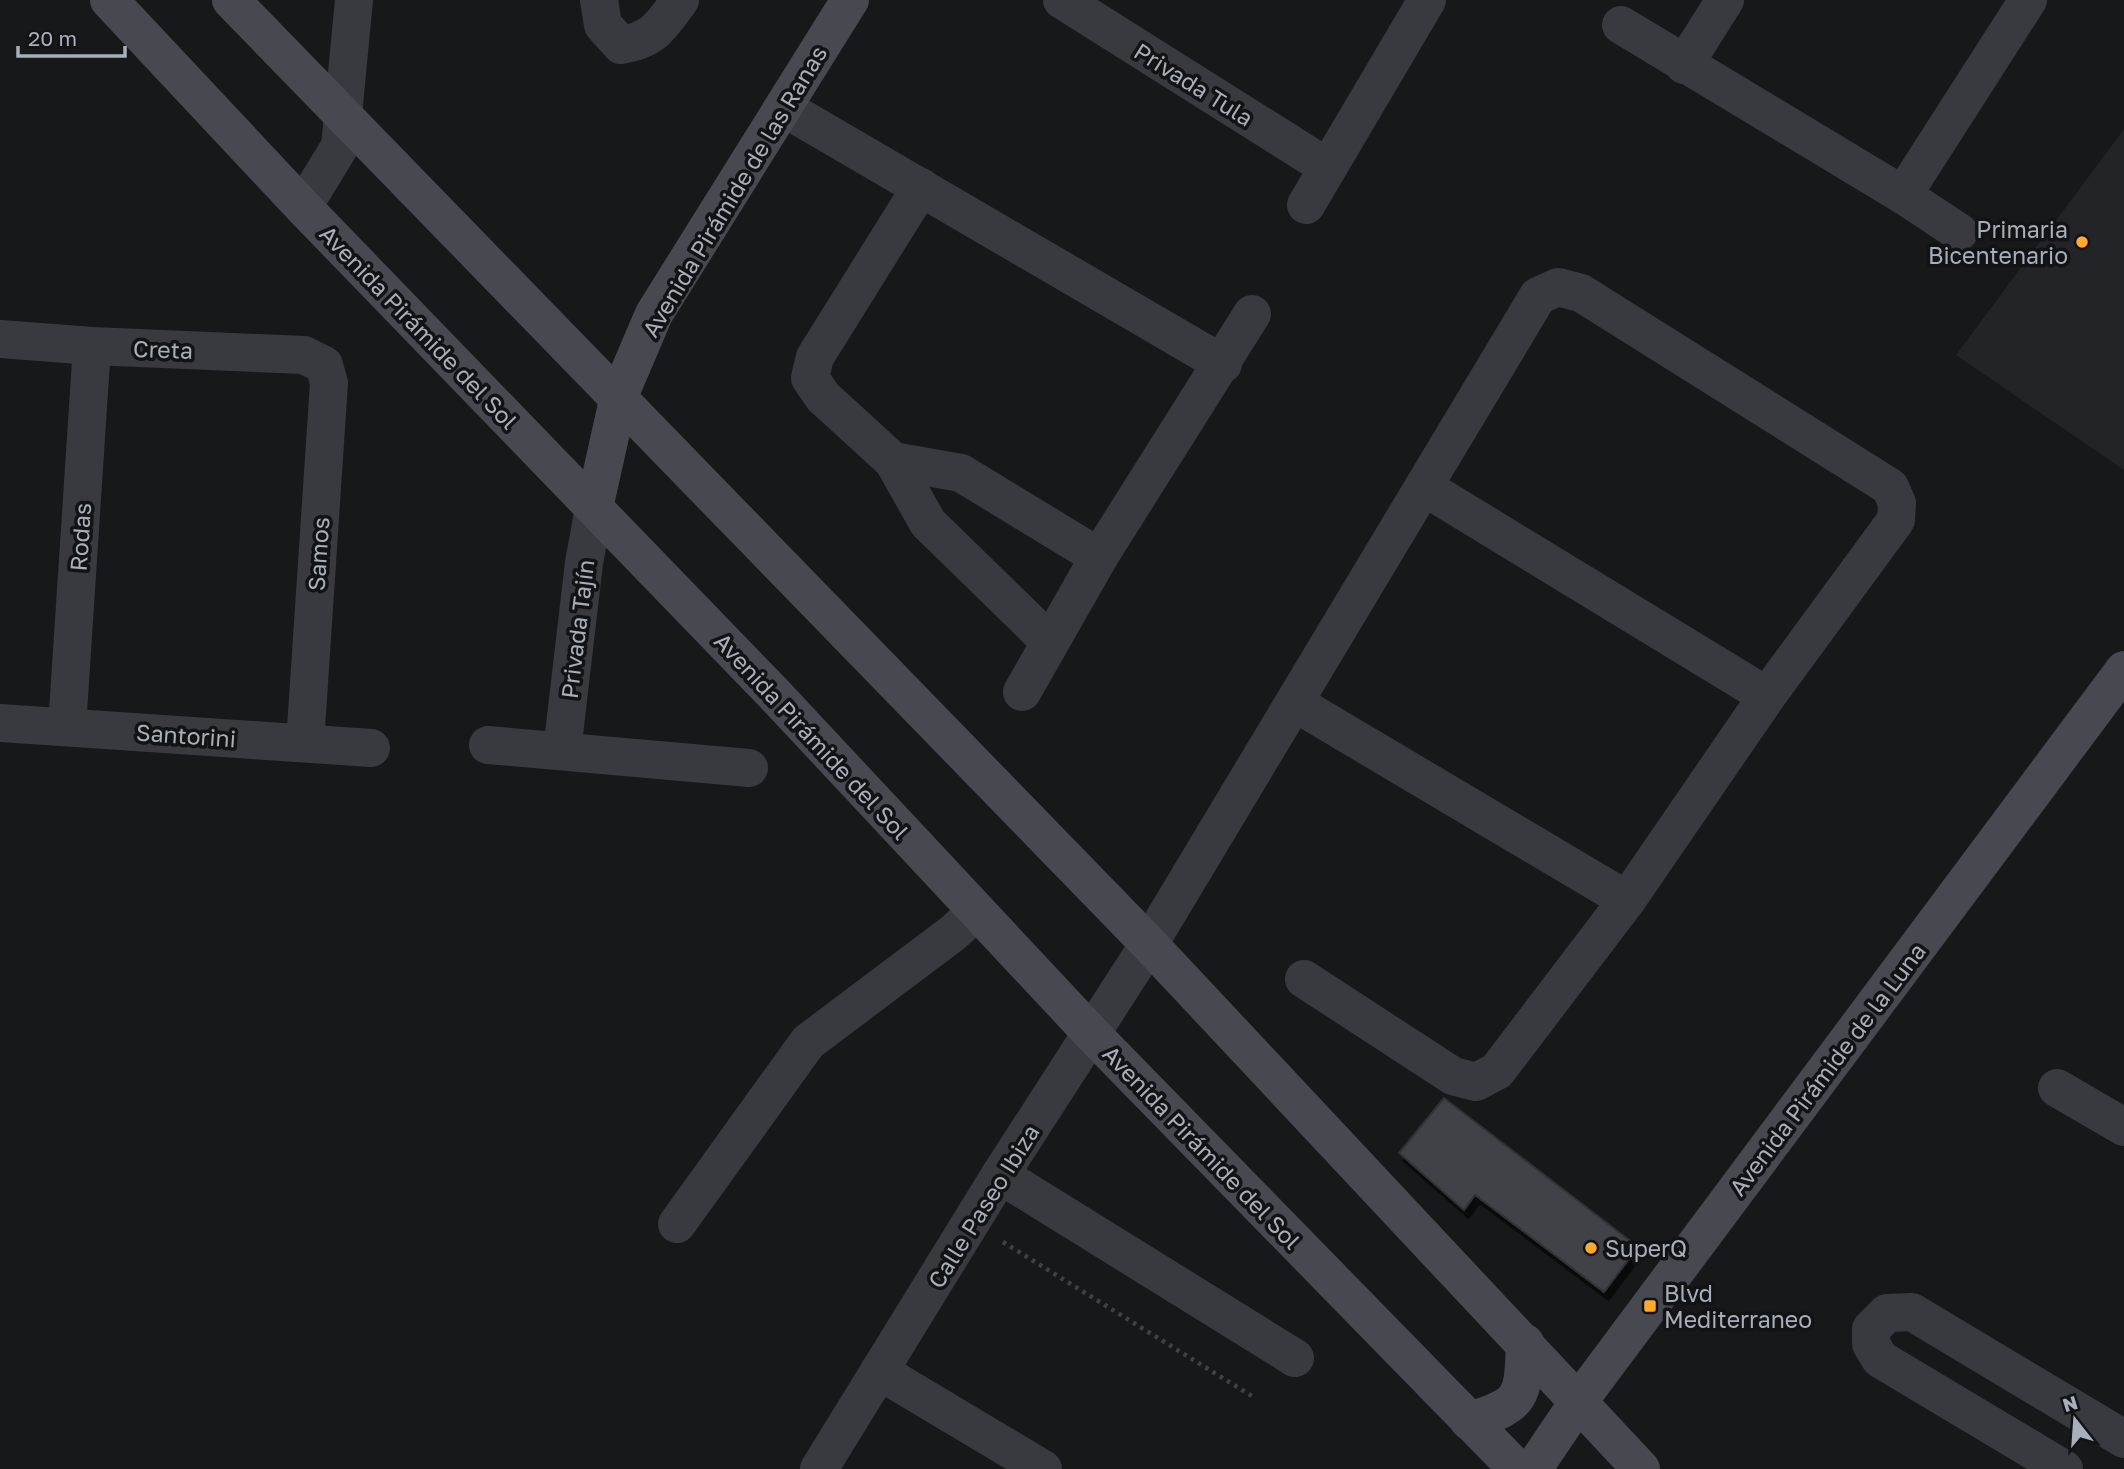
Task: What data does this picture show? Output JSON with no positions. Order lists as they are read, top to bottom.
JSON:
{
  "streets": {
    "street": [
      "Privada Tula",
      "Avenida Pirámide de las Ranas",
      "Avenida Pirámide del Sol",
      "Creta",
      "Rodas",
      "Samos",
      "Privada Tajín",
      "Santorini",
      "Avenida Pirámide de la Luna",
      "Calle Paseo Ibiza"
    ]
  },
  "crossings": [
    ["Avenida Pirámide de las Ranas", "Avenida Pirámide del Sol"],
    ["Avenida Pirámide de las Ranas", "Privada Tajín"],
    ["Avenida Pirámide del Sol", "Privada Tajín"],
    ["Avenida Pirámide del Sol", "Calle Paseo Ibiza"],
    ["Creta", "Rodas"],
    ["Creta", "Samos"],
    ["Rodas", "Santorini"],
    ["Samos", "Santorini"]
  ],
  "places": {
    "other": ["Primaria Bicentenario", "SuperQ"],
    "transit": ["Blvd Mediterraneo"]
  },
  "scale_bar": "20 m",
  "north": "top"
}
